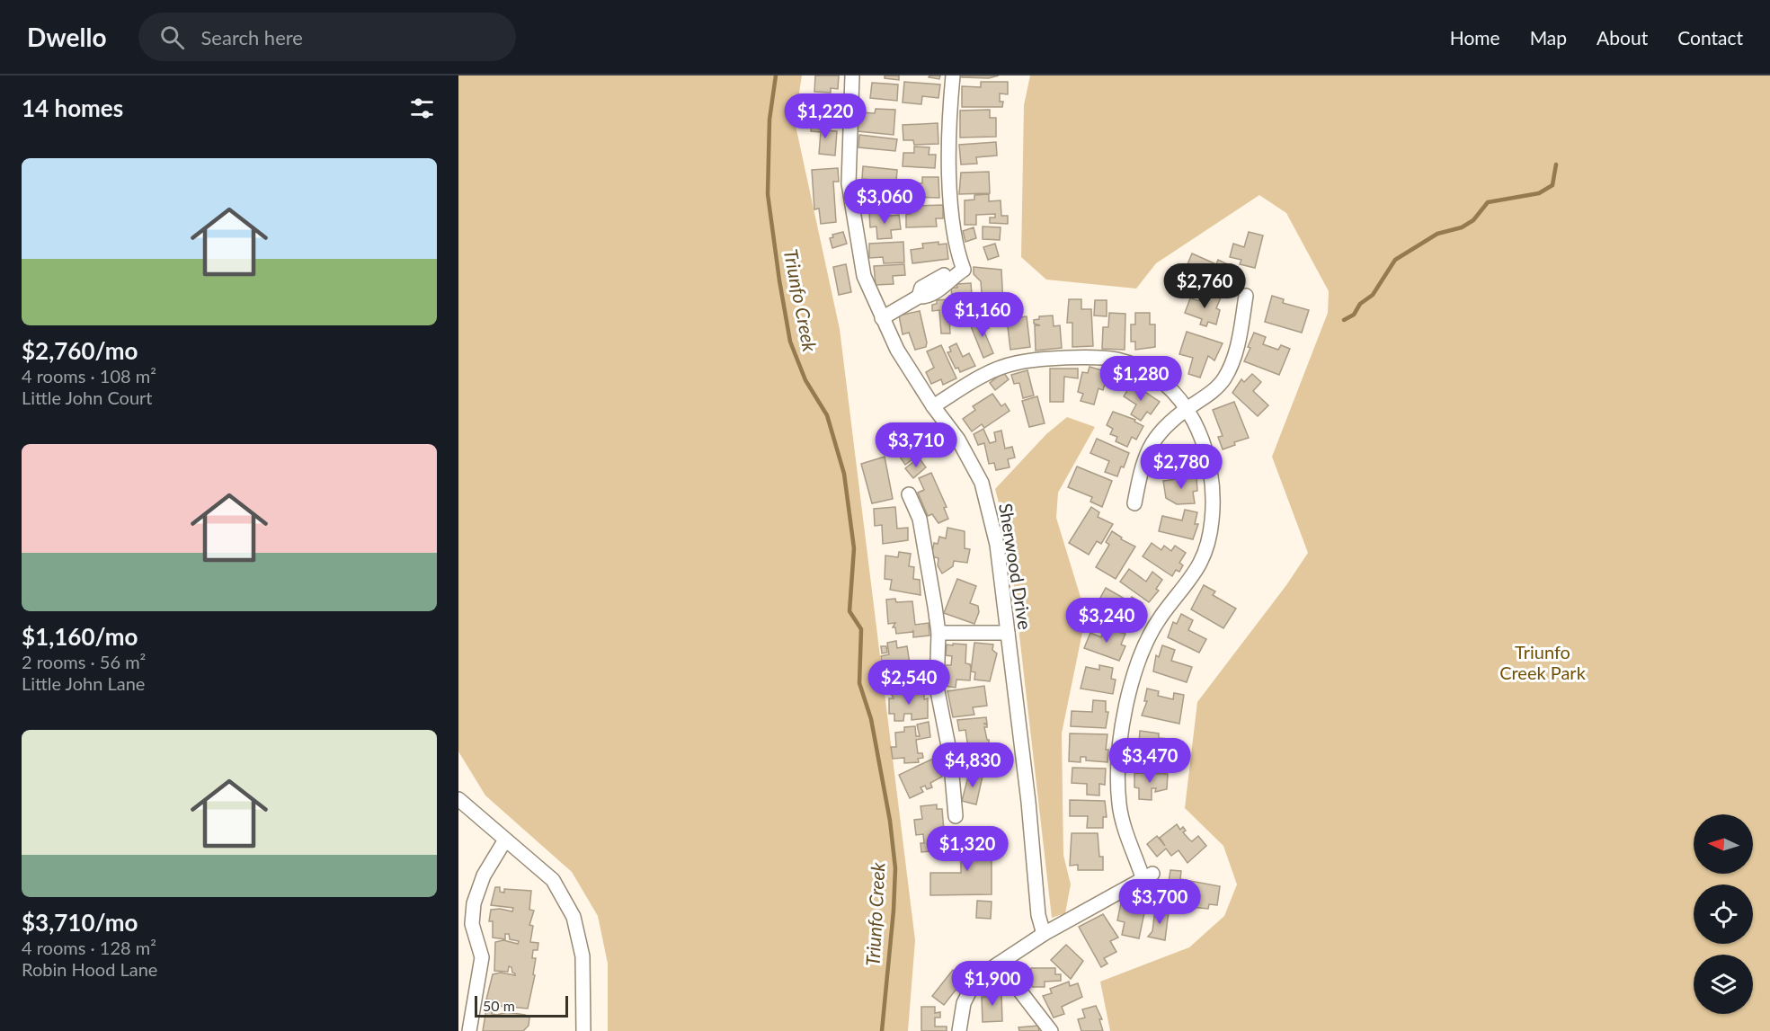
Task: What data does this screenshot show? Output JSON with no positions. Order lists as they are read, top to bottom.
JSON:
{
  "streets": {
    "street": ["Sherwood Drive"]
  },
  "water": ["Triunfo Creek"],
  "parks": ["Triunfo Creek Park"],
  "scale_bar": "50 m",
  "north": "left",
  "page": {
    "header": "Dwello",
    "search": "Search here",
    "nav": [
      "Home",
      "Map",
      "About",
      "Contact"
    ],
    "heading": "14 homes",
    "price": [
      "$1,220",
      "$3,060",
      "$2,760",
      "$1,160",
      "$1,280",
      "$3,710",
      "$2,780",
      "$3,240",
      "$2,540",
      "$3,470",
      "$4,830",
      "$1,320",
      "$3,700",
      "$1,900"
    ],
    "list": [
      {
        "name": "$2,760/mo",
        "note": "4 rooms · 108 m² · Little John Court"
      },
      {
        "name": "$1,160/mo",
        "note": "2 rooms · 56 m² · Little John Lane"
      },
      {
        "name": "$3,710/mo",
        "note": "4 rooms · 128 m² · Robin Hood Lane"
      }
    ],
    "scale": "50 m"
  }
}
